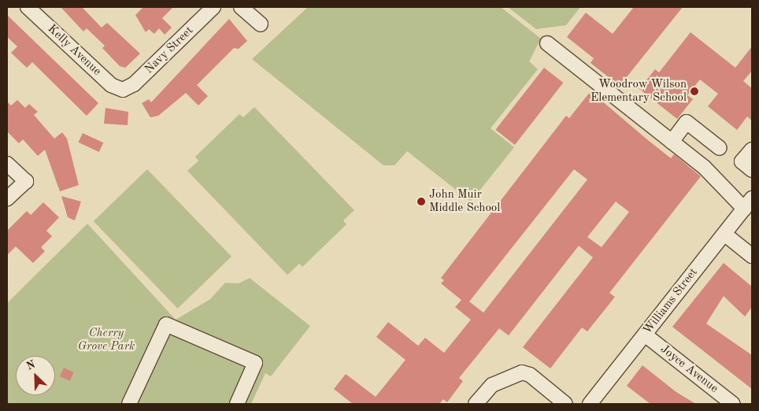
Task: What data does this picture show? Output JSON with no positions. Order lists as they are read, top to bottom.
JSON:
{
  "streets": {
    "street": [
      "Kelly Avenue",
      "Navy Street",
      "Williams Street",
      "Joyce Avenue"
    ]
  },
  "crossings": [
    ["Kelly Avenue", "Navy Street"],
    ["Williams Street", "Joyce Avenue"]
  ],
  "parks": ["Cherry Grove Park"],
  "places": ["Woodrow Wilson Elementary School", "John Muir Middle School"],
  "north": "top left"
}
